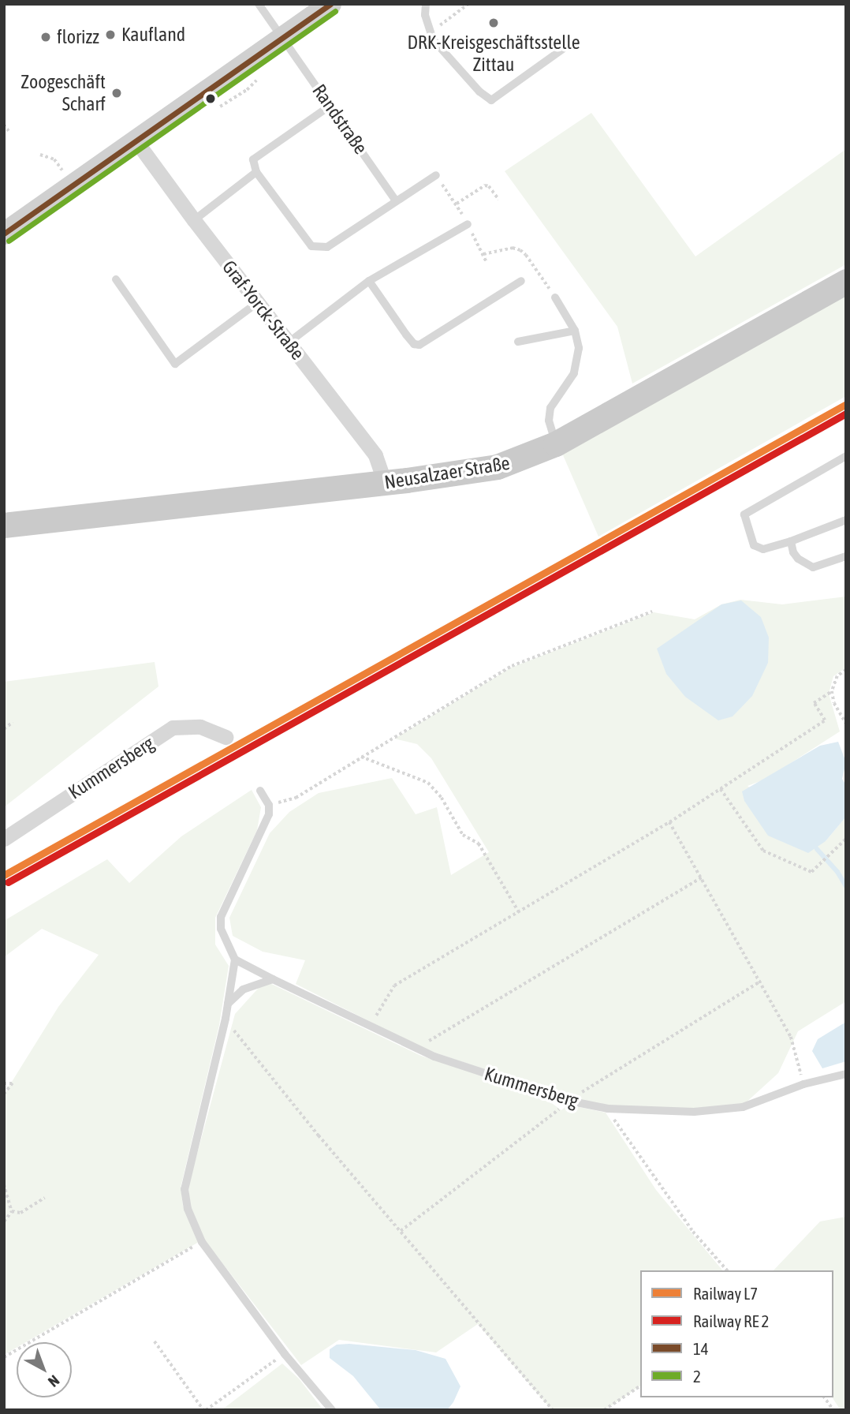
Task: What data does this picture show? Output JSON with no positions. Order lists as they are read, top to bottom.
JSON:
{
  "streets": {
    "main road": ["Neusalzaer Straße"],
    "street": ["Graf-Yorck-Straße", "Kummersberg"],
    "lane": ["Randstraße"]
  },
  "crossings": [
    ["Graf-Yorck-Straße", "Neusalzaer Straße"]
  ],
  "places": [
    "DRK-Kreisgeschäftsstelle Zittau",
    "Kaufland",
    "florizz",
    "Zoogeschäft Scharf"
  ],
  "lines": ["transit line 14", "transit line 2", "rail line L7"],
  "legend": [
    "Railway L7",
    "Railway RE 2",
    "14",
    "2"
  ],
  "north": "bottom right"
}
